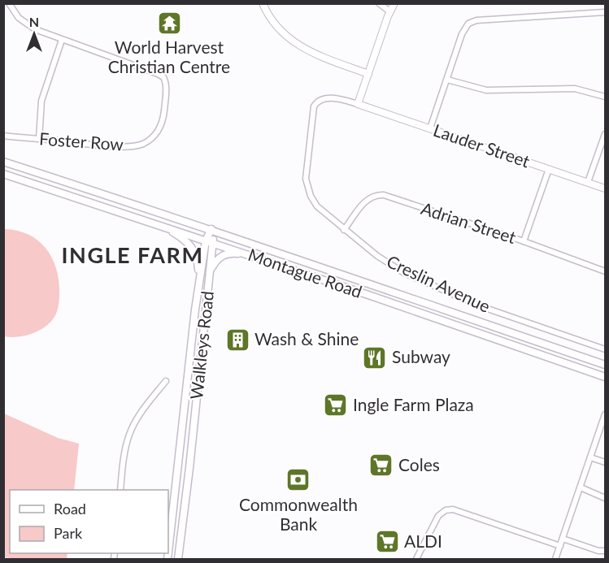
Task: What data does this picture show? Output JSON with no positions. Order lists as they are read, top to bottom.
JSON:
{
  "streets": {
    "main road": ["Montague Road", "Walkleys Road"],
    "street": [
      "Foster Row",
      "Lauder Street",
      "Adrian Street",
      "Creslin Avenue"
    ]
  },
  "crossings": [
    ["Lauder Street", "Creslin Avenue"],
    ["Adrian Street", "Creslin Avenue"],
    ["Montague Road", "Walkleys Road"]
  ],
  "districts": ["INGLE FARM"],
  "places": {
    "temple": ["World Harvest Christian Centre"],
    "building": ["Wash & Shine"],
    "restaurant": ["Subway"],
    "supermarket": ["Ingle Farm Plaza", "Coles", "ALDI"],
    "bank": ["Commonwealth Bank"]
  },
  "legend": ["Road", "Park"],
  "north": "top"
}
